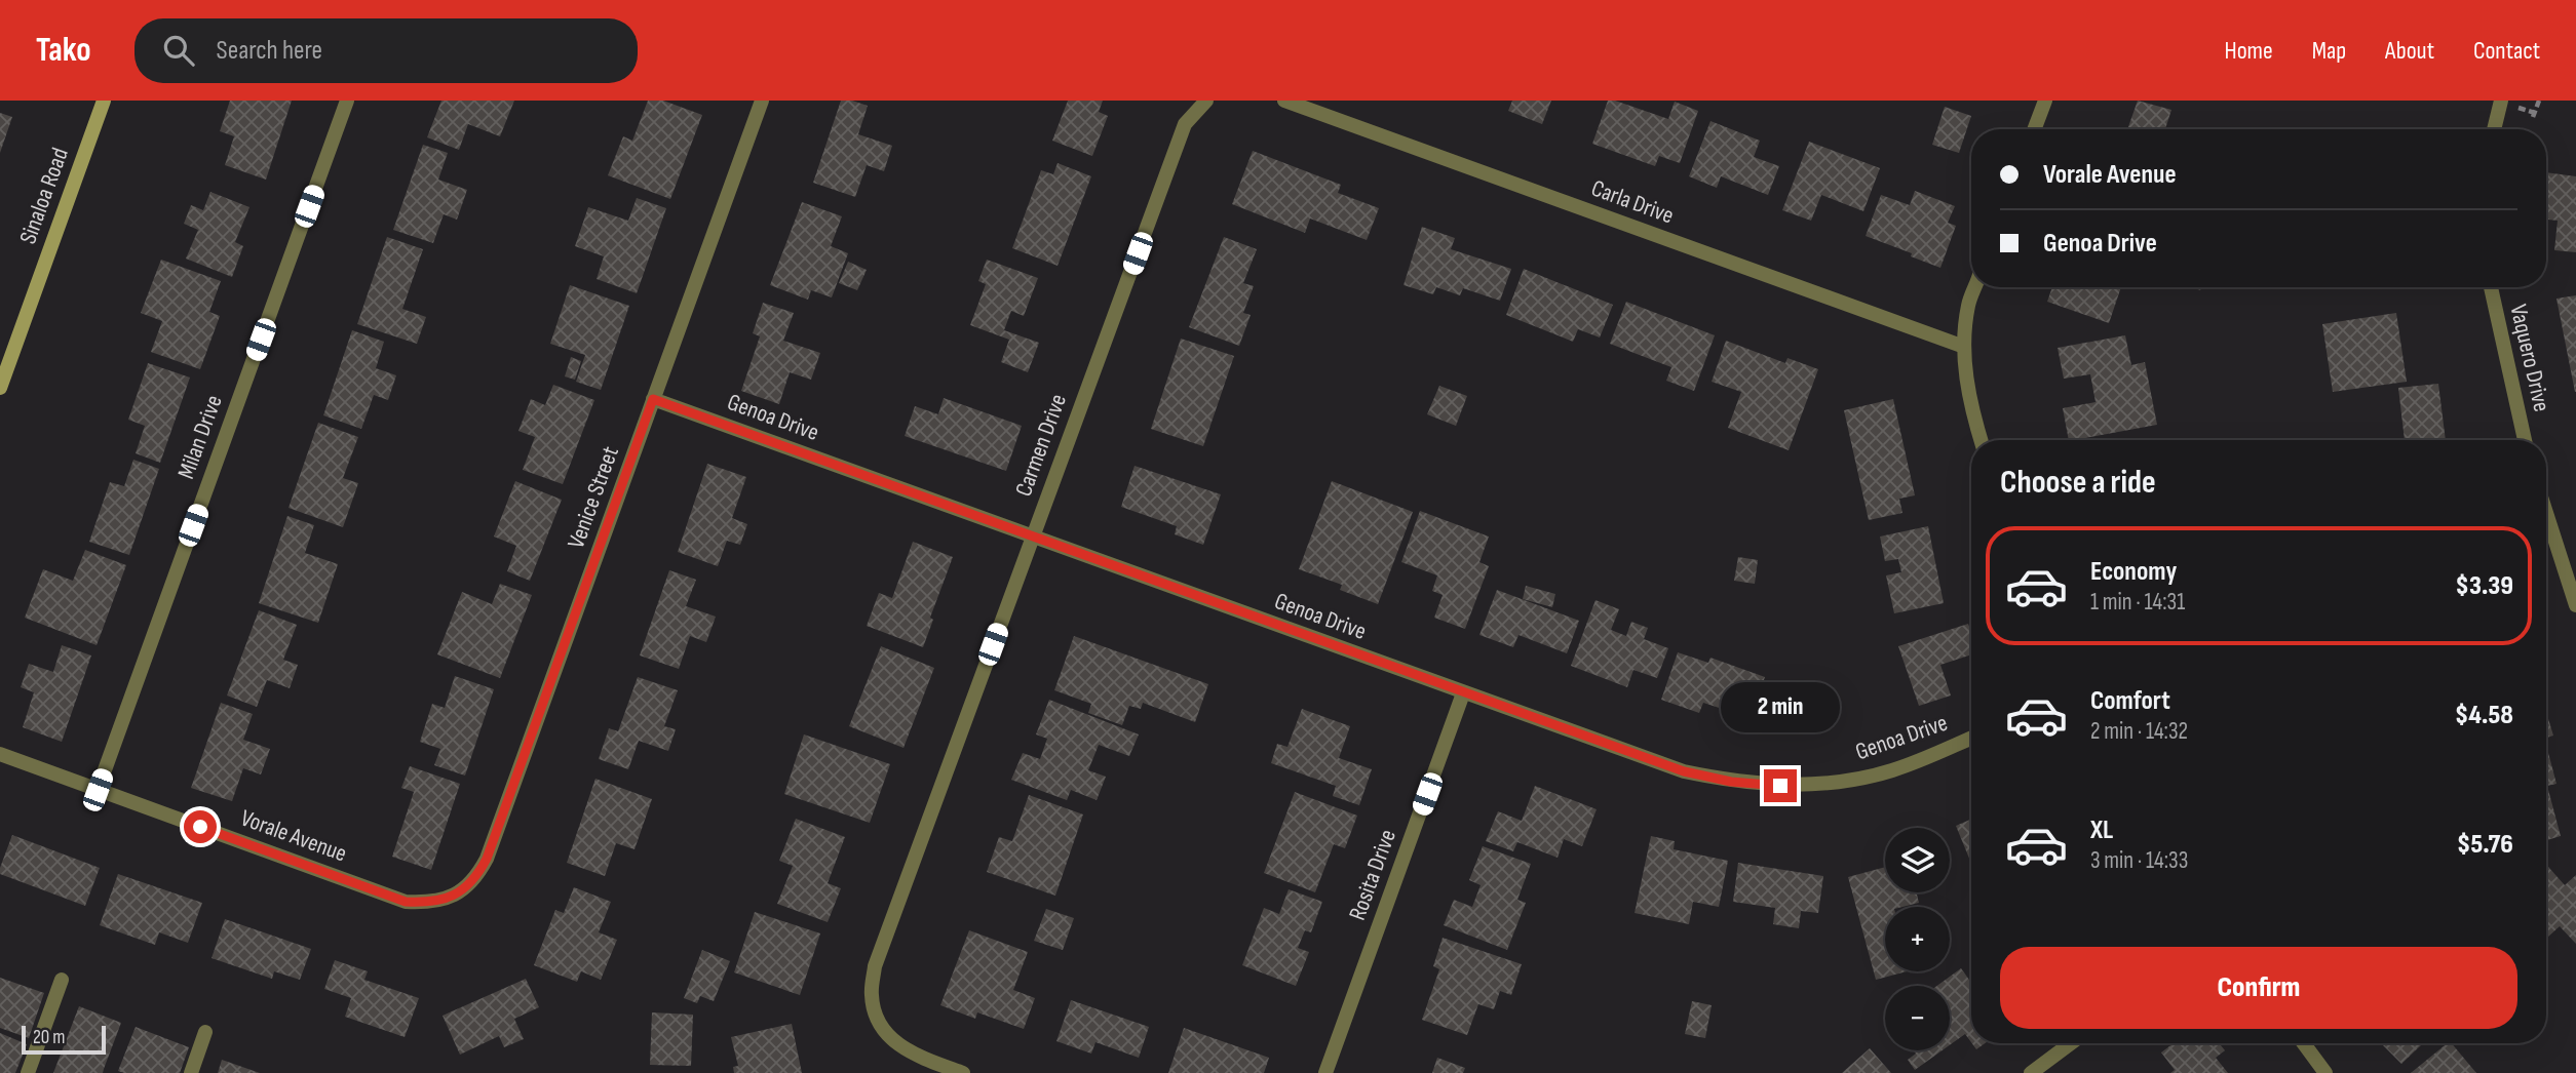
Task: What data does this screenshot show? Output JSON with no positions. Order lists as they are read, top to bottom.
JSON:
{
  "streets": {
    "street": [
      "Sinaloa Road",
      "Carla Drive",
      "Vaquero Drive",
      "Genoa Drive",
      "Milan Drive",
      "Carmen Drive",
      "Venice Street",
      "Vorale Avenue",
      "Rosita Drive"
    ]
  },
  "crossings": [
    ["Genoa Drive", "Carmen Drive"],
    ["Genoa Drive", "Venice Street"],
    ["Genoa Drive", "Rosita Drive"],
    ["Milan Drive", "Vorale Avenue"],
    ["Venice Street", "Vorale Avenue"]
  ],
  "scale_bar": "20 m",
  "page": {
    "header": "Tako",
    "search": "Search here",
    "nav": [
      "Home",
      "Map",
      "About",
      "Contact"
    ],
    "banner": ["Vorale Avenue", "Genoa Drive"],
    "heading": "Choose a ride",
    "list": [
      {
        "name": "Economy",
        "note": "1 min · 14:31",
        "value": "$3.39"
      },
      {
        "name": "Comfort",
        "note": "2 min · 14:32",
        "value": "$4.58"
      },
      {
        "name": "XL",
        "note": "3 min · 14:33",
        "value": "$5.76"
      }
    ],
    "bubble": "2 min",
    "map_buttons": ["+", "−"],
    "buttons": "Confirm",
    "scale": "20 m"
  }
}
